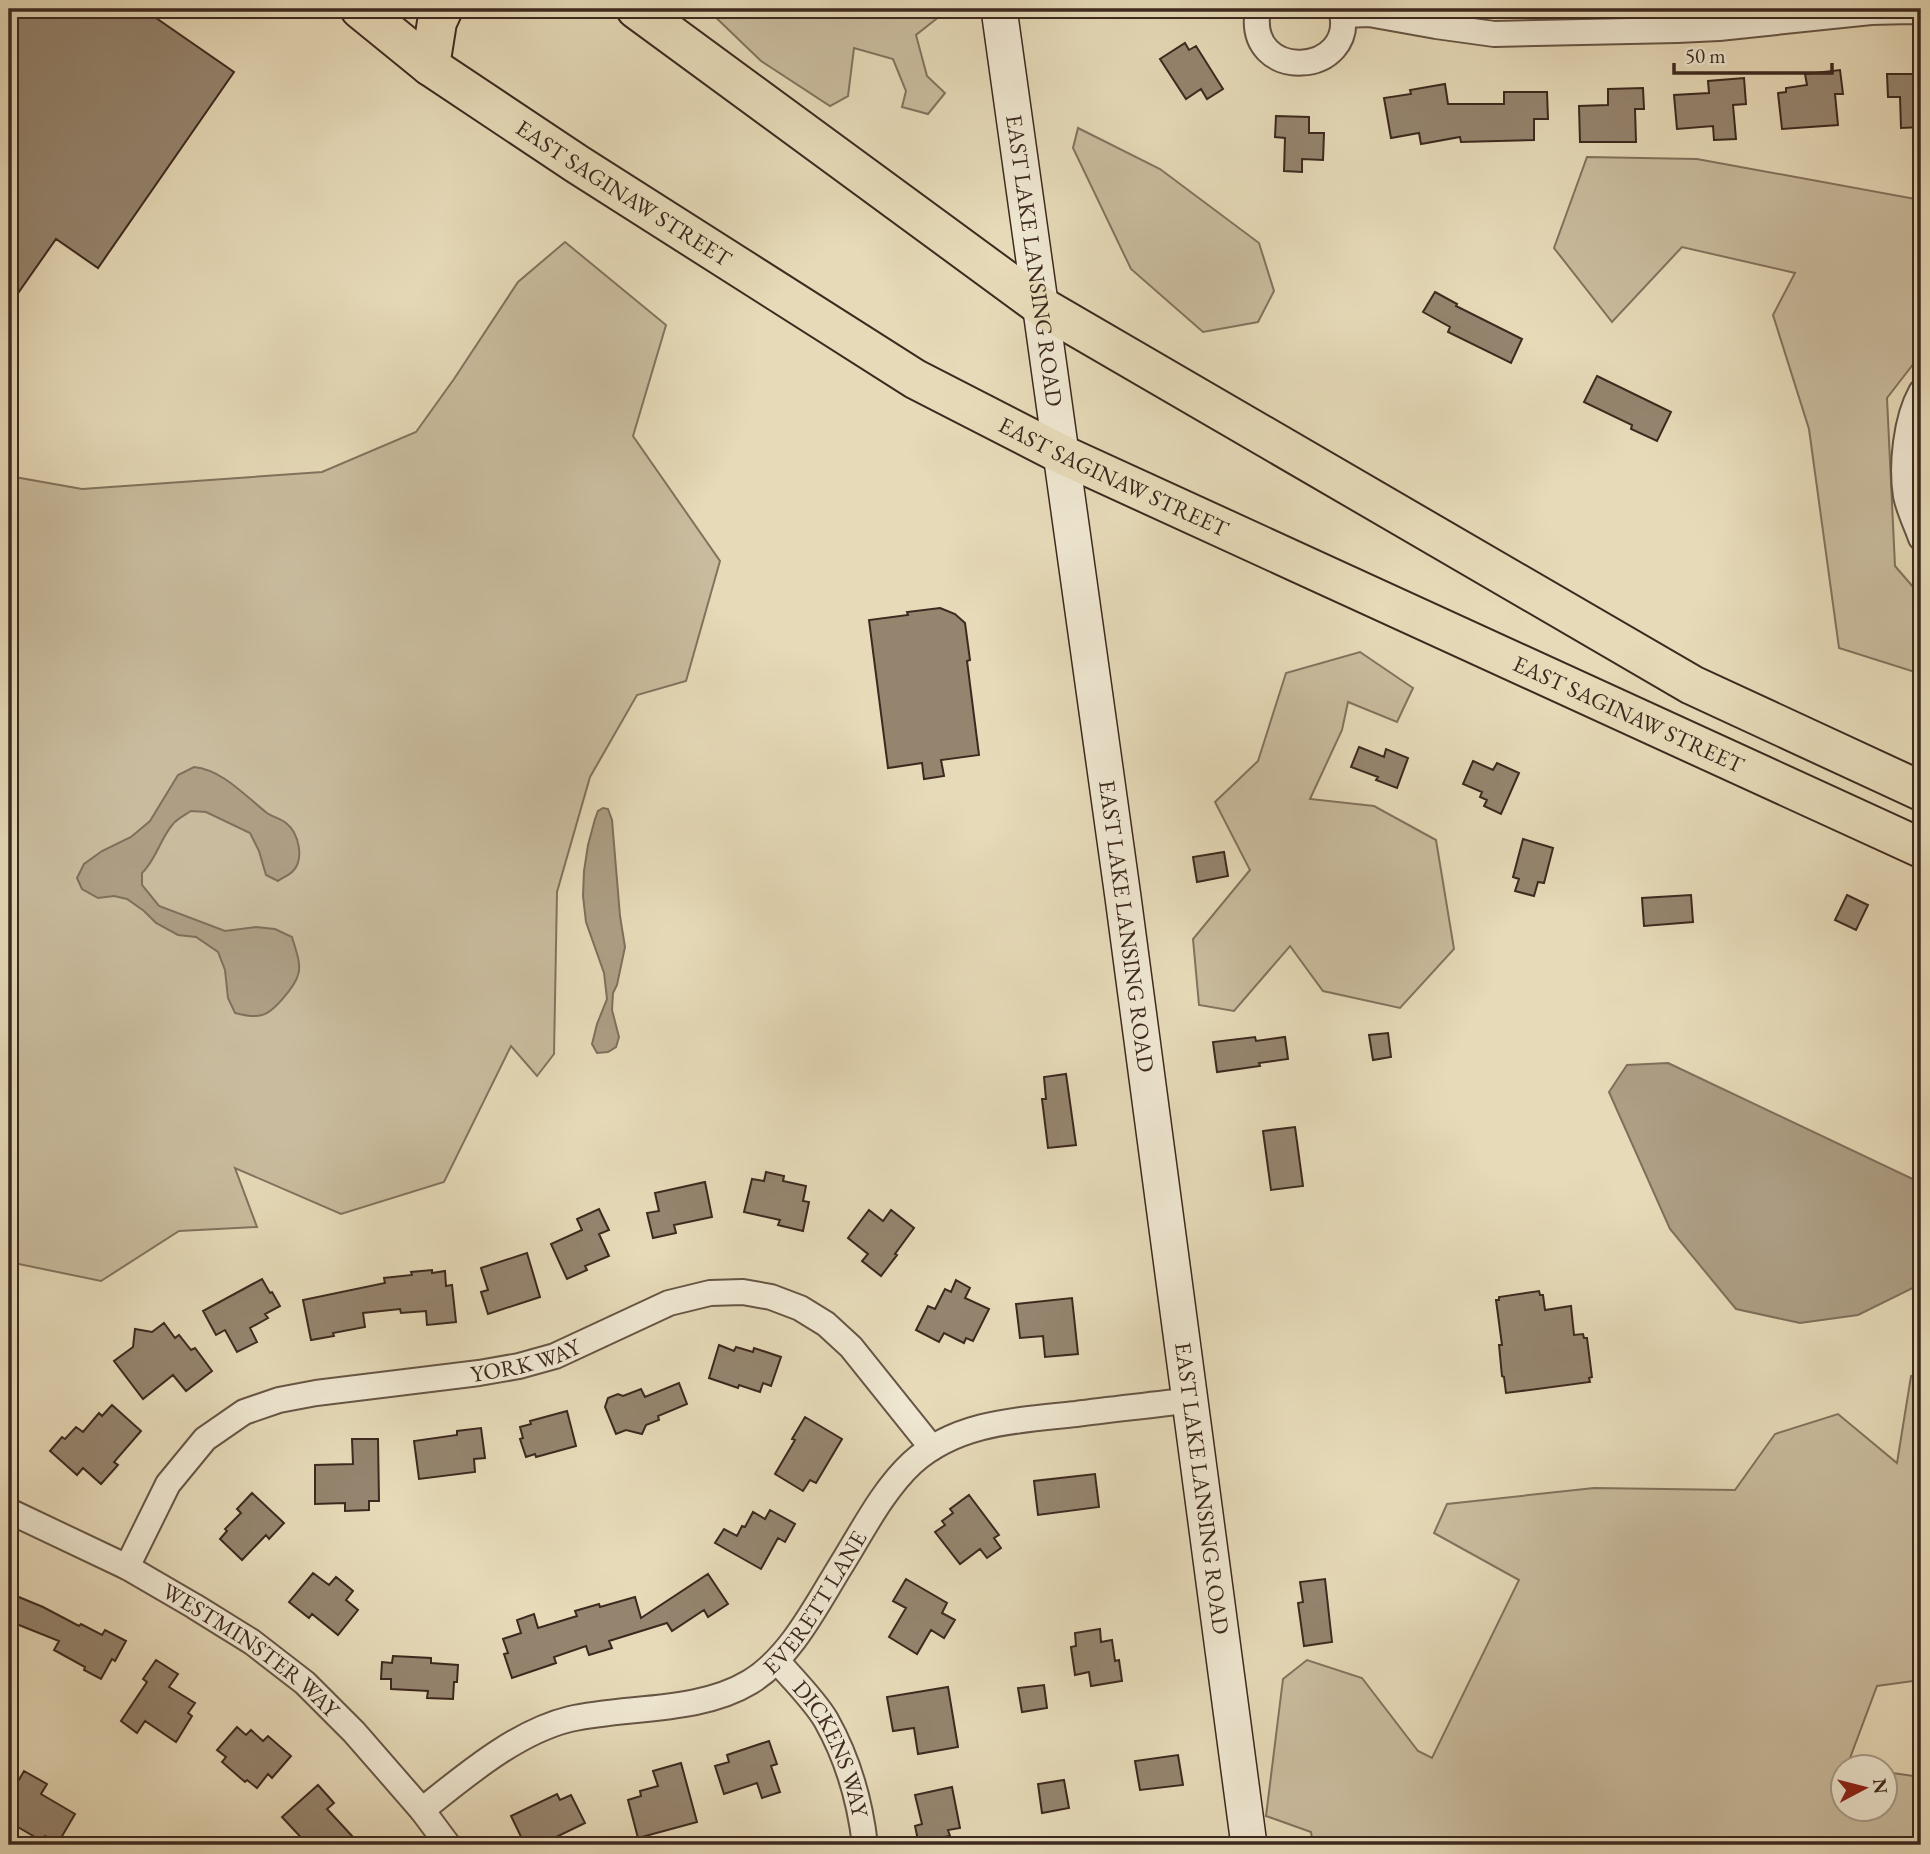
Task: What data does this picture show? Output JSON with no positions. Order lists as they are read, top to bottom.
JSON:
{
  "streets": {
    "main road": ["EAST SAGINAW STREET"],
    "street": [
      "EAST LAKE LANSING ROAD",
      "YORK WAY",
      "EVERETT LANE",
      "WESTMINSTER WAY",
      "DICKENS WAY"
    ]
  },
  "crossings": [
    ["EAST SAGINAW STREET", "EAST LAKE LANSING ROAD"],
    ["EAST LAKE LANSING ROAD", "EVERETT LANE"],
    ["YORK WAY", "EVERETT LANE"],
    ["YORK WAY", "WESTMINSTER WAY"],
    ["EVERETT LANE", "WESTMINSTER WAY"],
    ["EVERETT LANE", "DICKENS WAY"]
  ],
  "scale_bar": "50 m",
  "north": "right"
}
